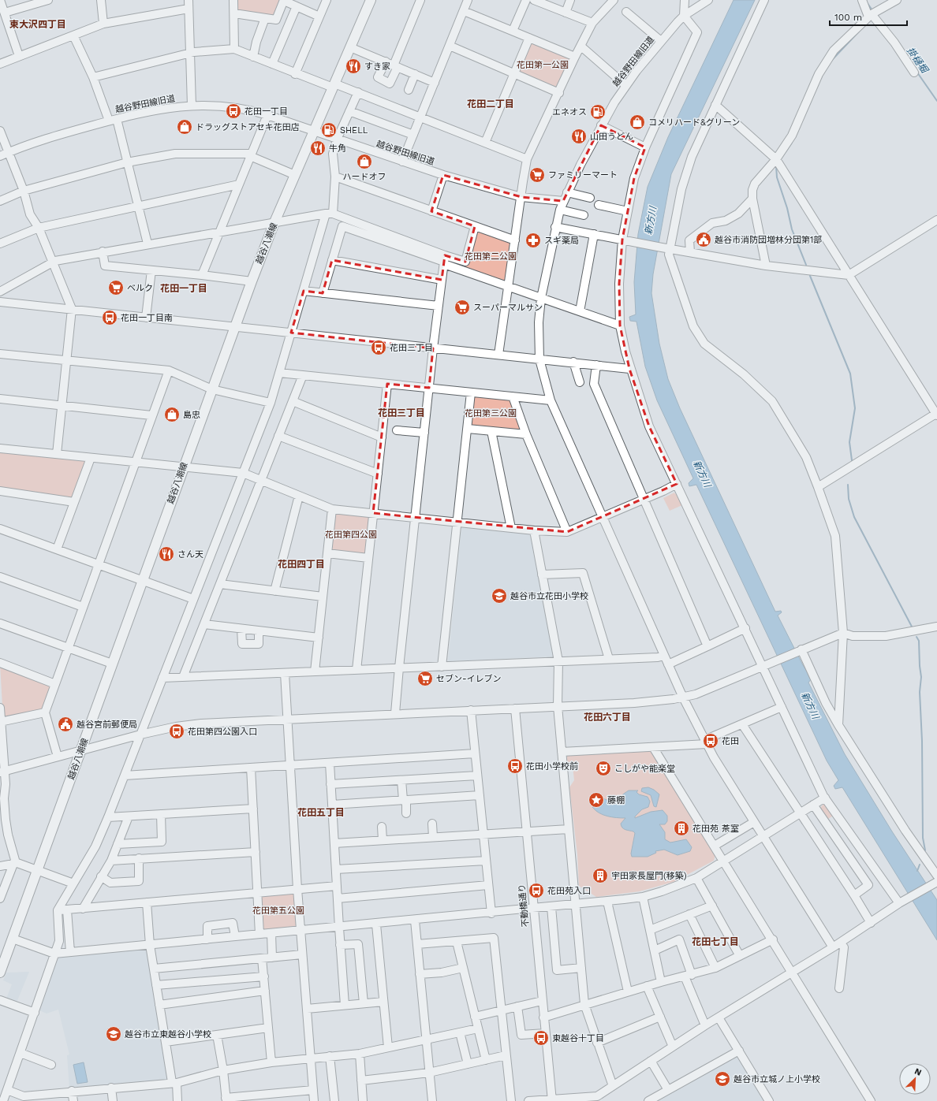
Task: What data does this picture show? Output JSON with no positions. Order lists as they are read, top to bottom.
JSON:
{
  "streets": {
    "main road": ["越谷八潮線"],
    "street": ["越谷野田線旧道", "不動橋通り"]
  },
  "crossings": [
    ["越谷野田線旧道", "越谷八潮線"]
  ],
  "districts": [
    "東大沢四丁目",
    "花田二丁目",
    "花田一丁目",
    "花田三丁目",
    "花田四丁目",
    "花田六丁目",
    "花田五丁目",
    "花田七丁目"
  ],
  "water": ["掛樋堀", "新方川"],
  "parks": [
    "花田第一公園",
    "花田第二公園",
    "花田第三公園",
    "花田第四公園",
    "花田第五公園"
  ],
  "places": {
    "restaurant": [
      "すき家",
      "山田うどん",
      "牛角",
      "さん天"
    ],
    "bus stop": [
      "花田一丁目",
      "花田一丁目南",
      "花田三丁目",
      "花田第四公園入口",
      "花田",
      "花田小学校前",
      "花田苑入口",
      "東越谷十丁目"
    ],
    "fuel station": ["エネオス", "SHELL"],
    "shop": [
      "コメリハード&グリーン",
      "ドラッグストアセキ花田店",
      "ハードオフ",
      "島忠"
    ],
    "supermarket": [
      "ファミリーマート",
      "ベルク",
      "スーパーマルサン",
      "セブン-イレブン"
    ],
    "public building": ["越谷市消防団増林分団第1部", "越谷宮前郵便局"],
    "pharmacy": ["スギ薬局"],
    "school or university": ["越谷市立花田小学校", "越谷市立東越谷小学校", "越谷市立城ノ上小学校"],
    "theatre": ["こしがや能楽堂"],
    "place": ["藤棚"],
    "building": ["花田苑 茶室", "宇田家長屋門(移築)"]
  },
  "scale_bar": "100 m",
  "north": "top right"
}
